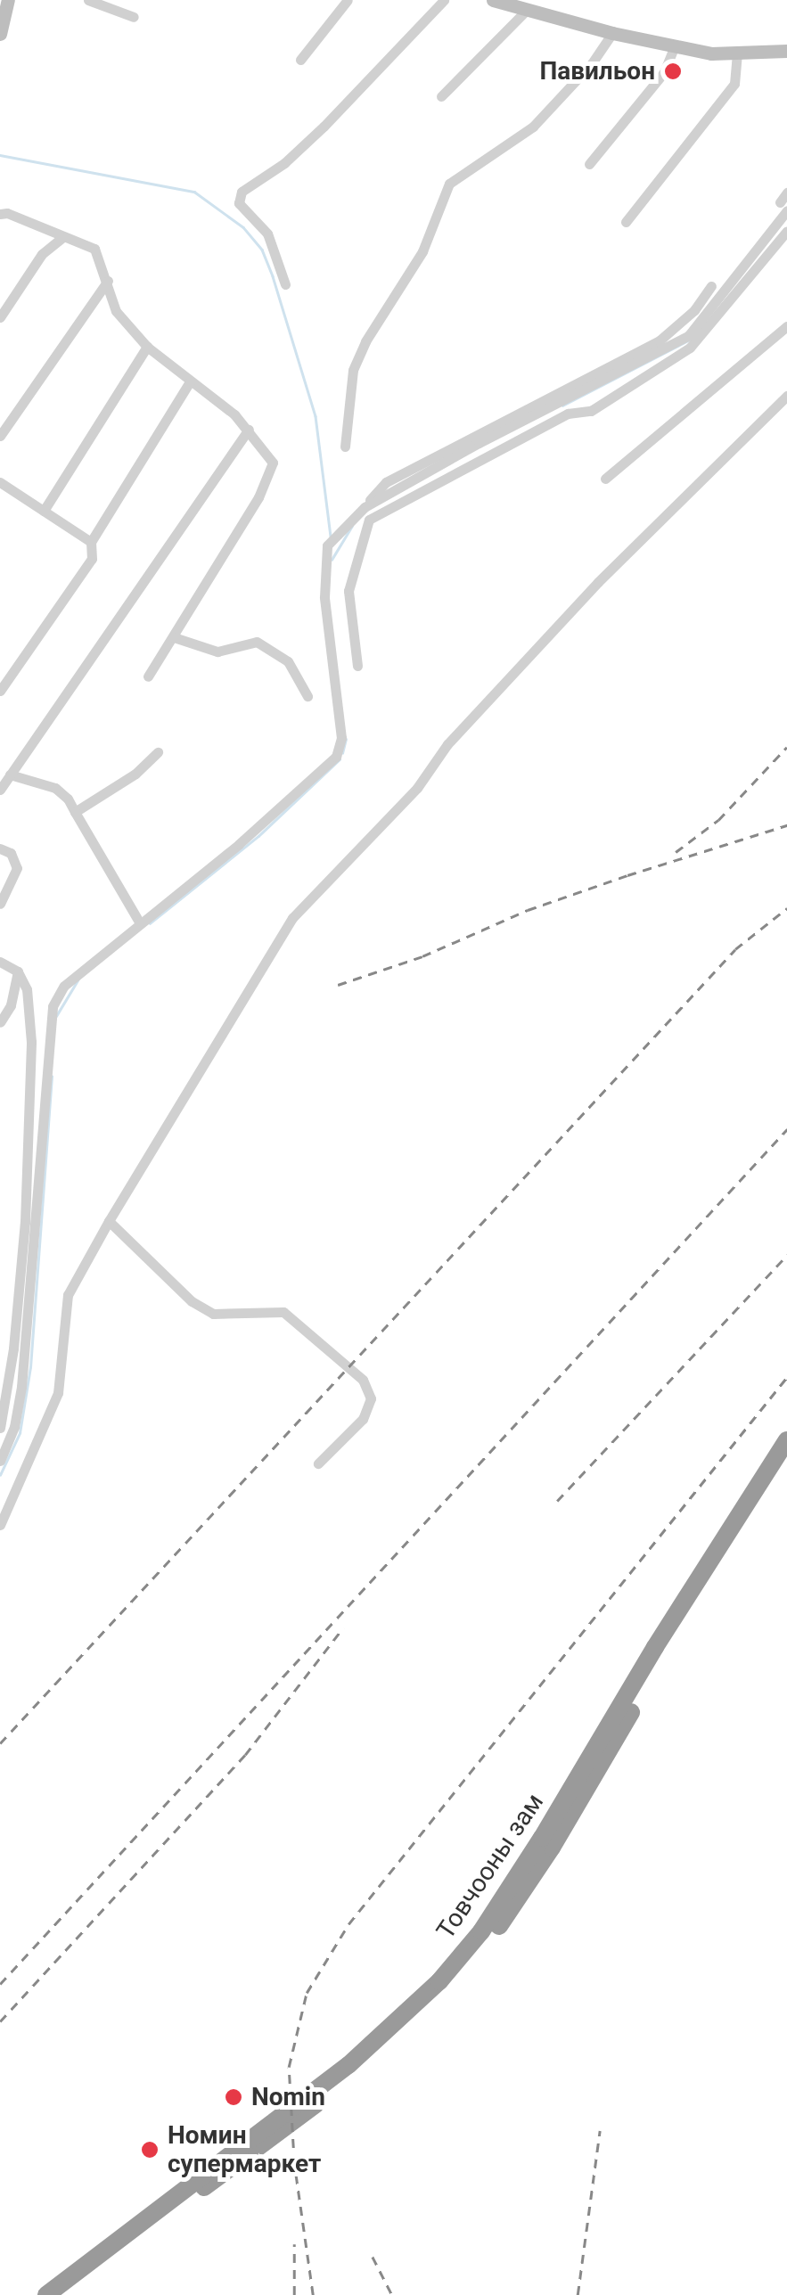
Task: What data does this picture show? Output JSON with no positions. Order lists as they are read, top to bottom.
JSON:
{
  "streets": {
    "highway": ["Товчооны зам"]
  },
  "places": ["Павильон", "Nomin", "Номин супермаркет"]
}
